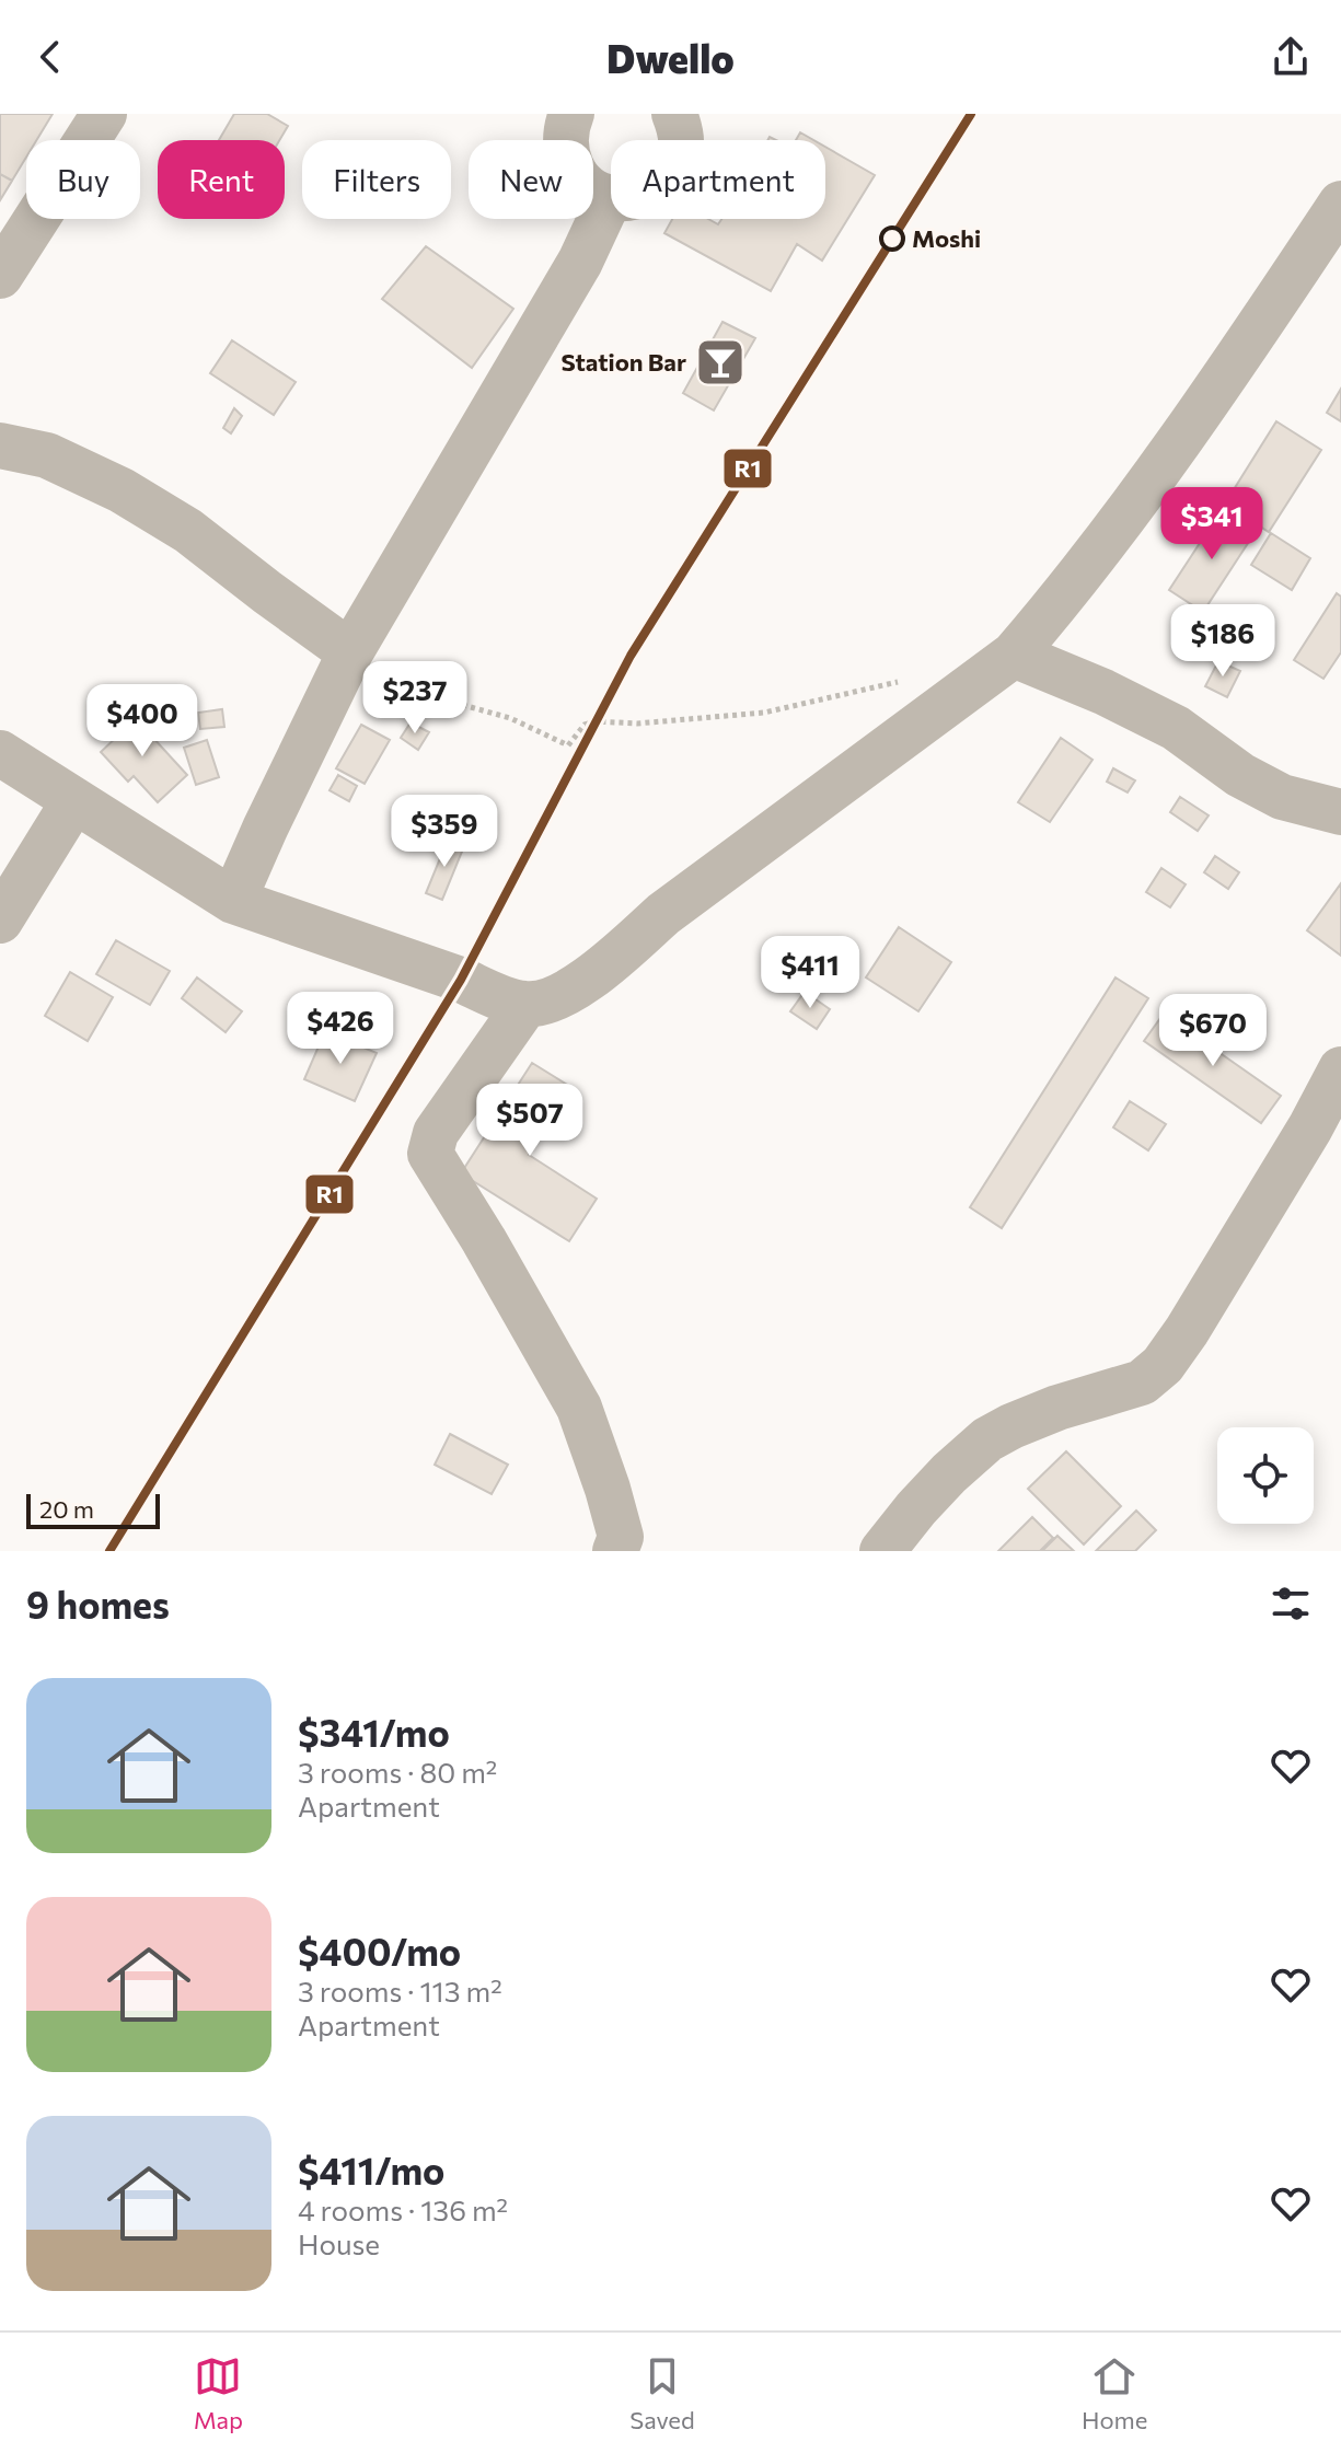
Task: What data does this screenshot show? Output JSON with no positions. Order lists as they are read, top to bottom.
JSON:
{
  "places": {
    "other": ["Moshi"],
    "bar": ["Station Bar"]
  },
  "lines": ["transit line R1"],
  "scale_bar": "20 m",
  "page": {
    "header": "Dwello",
    "chip": [
      "Buy",
      "Rent",
      "Filters",
      "New",
      "Apartment"
    ],
    "price": [
      "$341",
      "$186",
      "$237",
      "$400",
      "$359",
      "$411",
      "$426",
      "$670",
      "$507"
    ],
    "scale": "20 m",
    "heading": "9 homes",
    "list": [
      {
        "name": "$341/mo",
        "note": "3 rooms · 80 m² · Apartment"
      },
      {
        "name": "$400/mo",
        "note": "3 rooms · 113 m² · Apartment"
      },
      {
        "name": "$411/mo",
        "note": "4 rooms · 136 m² · House"
      }
    ],
    "tabs": ["Map", "Saved", "Home"]
  }
}
